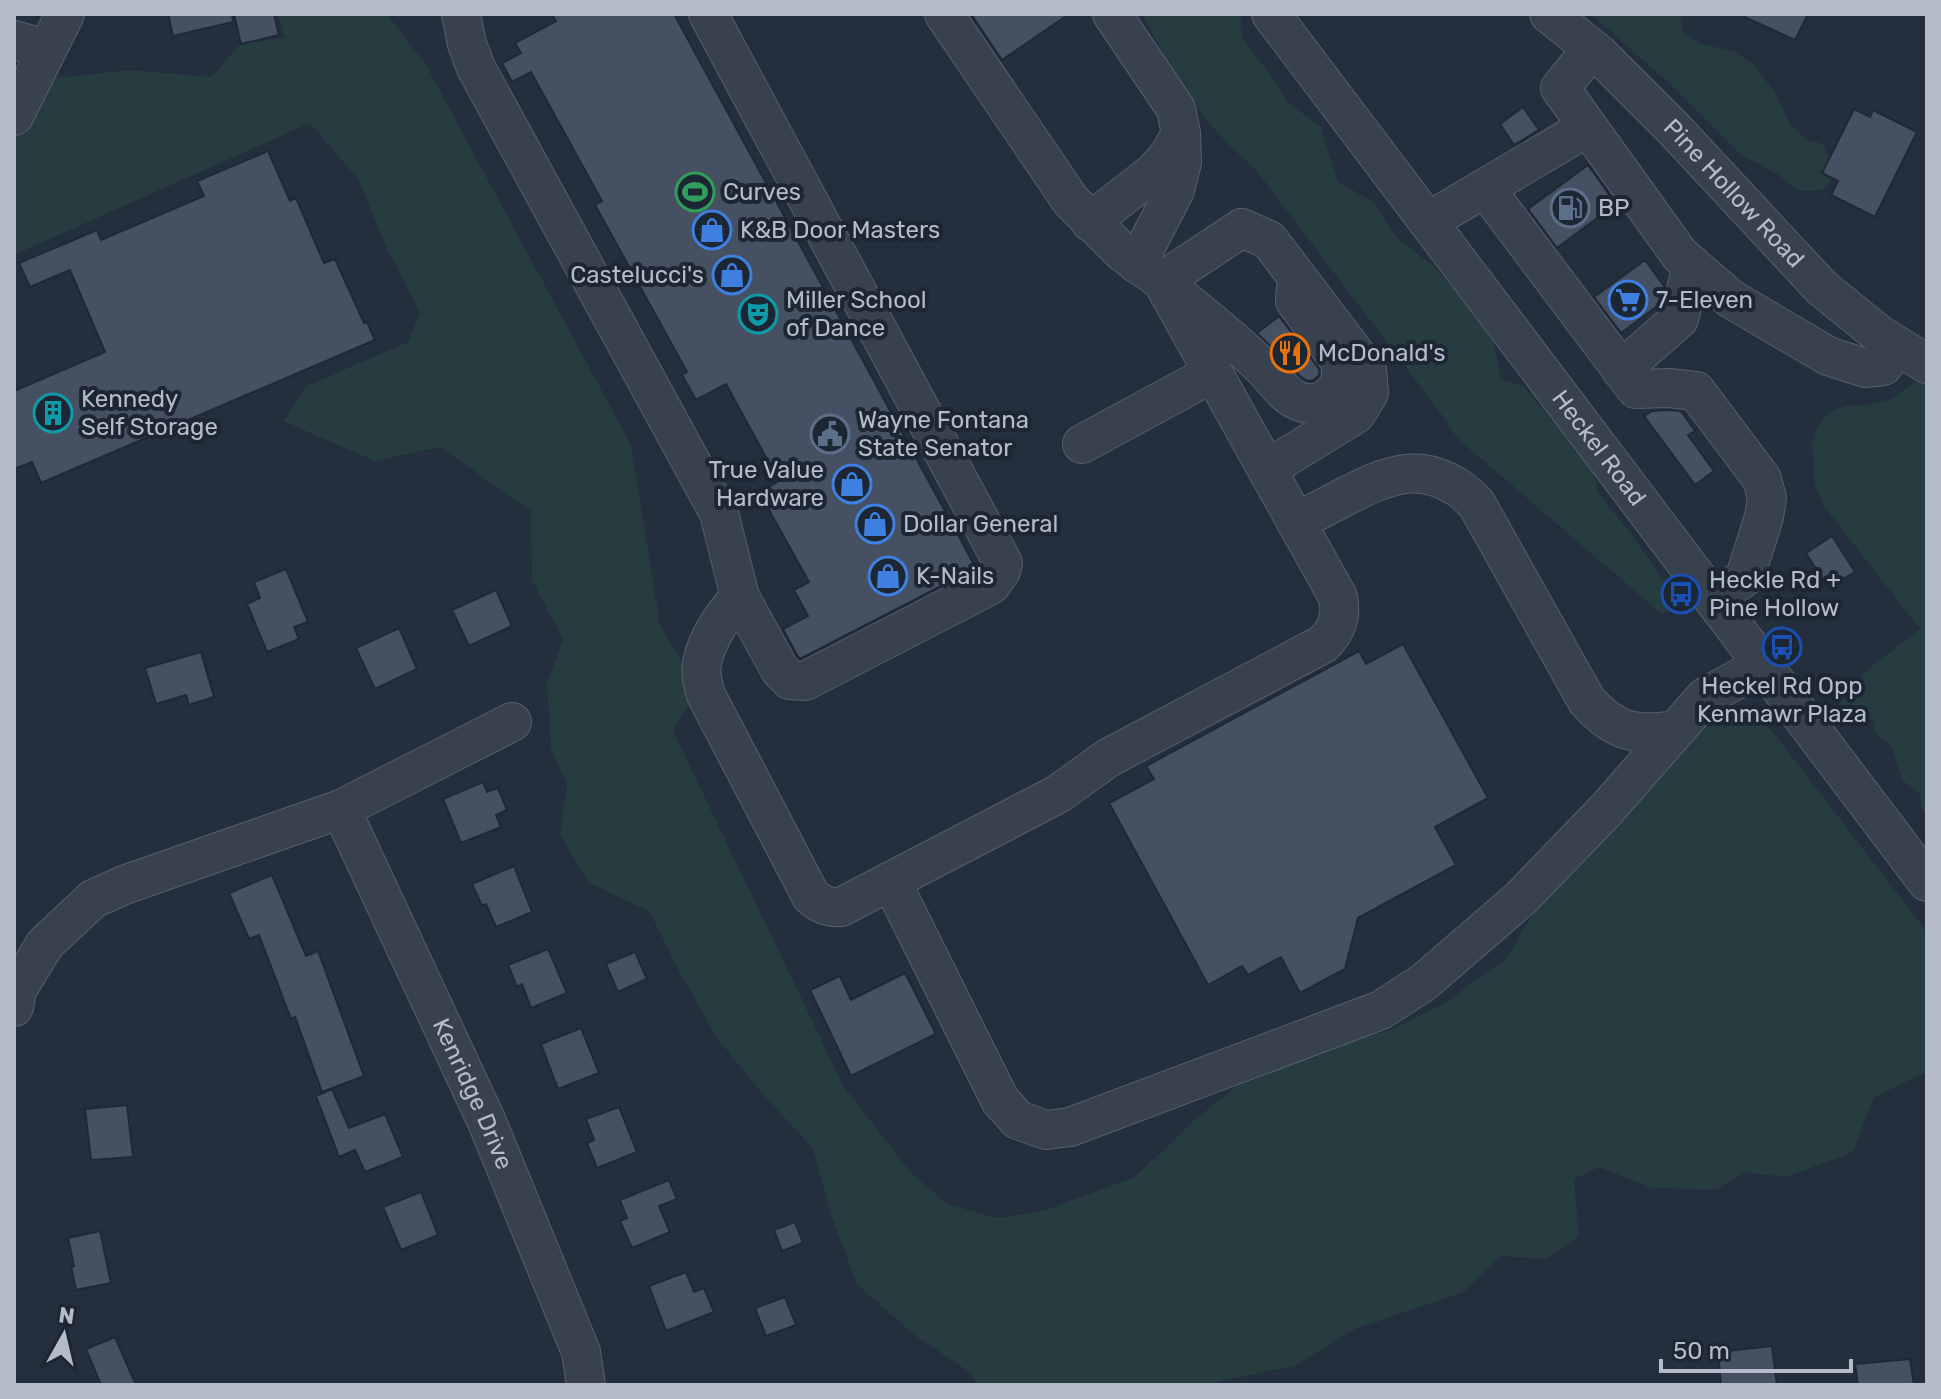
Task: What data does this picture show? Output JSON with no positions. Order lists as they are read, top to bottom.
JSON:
{
  "streets": {
    "street": ["Pine Hollow Road", "Heckel Road", "Kenridge Drive"]
  },
  "places": {
    "sports": ["Curves"],
    "fuel station": ["BP"],
    "shop": [
      "K&B Door Masters",
      "Castelucci's",
      "True Value Hardware",
      "Dollar General",
      "K-Nails"
    ],
    "supermarket": ["7-Eleven"],
    "theatre": ["Miller School of Dance"],
    "restaurant": ["McDonald's"],
    "building": ["Kennedy Self Storage"],
    "public building": ["Wayne Fontana State Senator"],
    "bus stop": ["Heckle Rd + Pine Hollow", "Heckel Rd Opp Kenmawr Plaza"]
  },
  "scale_bar": "50 m",
  "north": "top"
}
